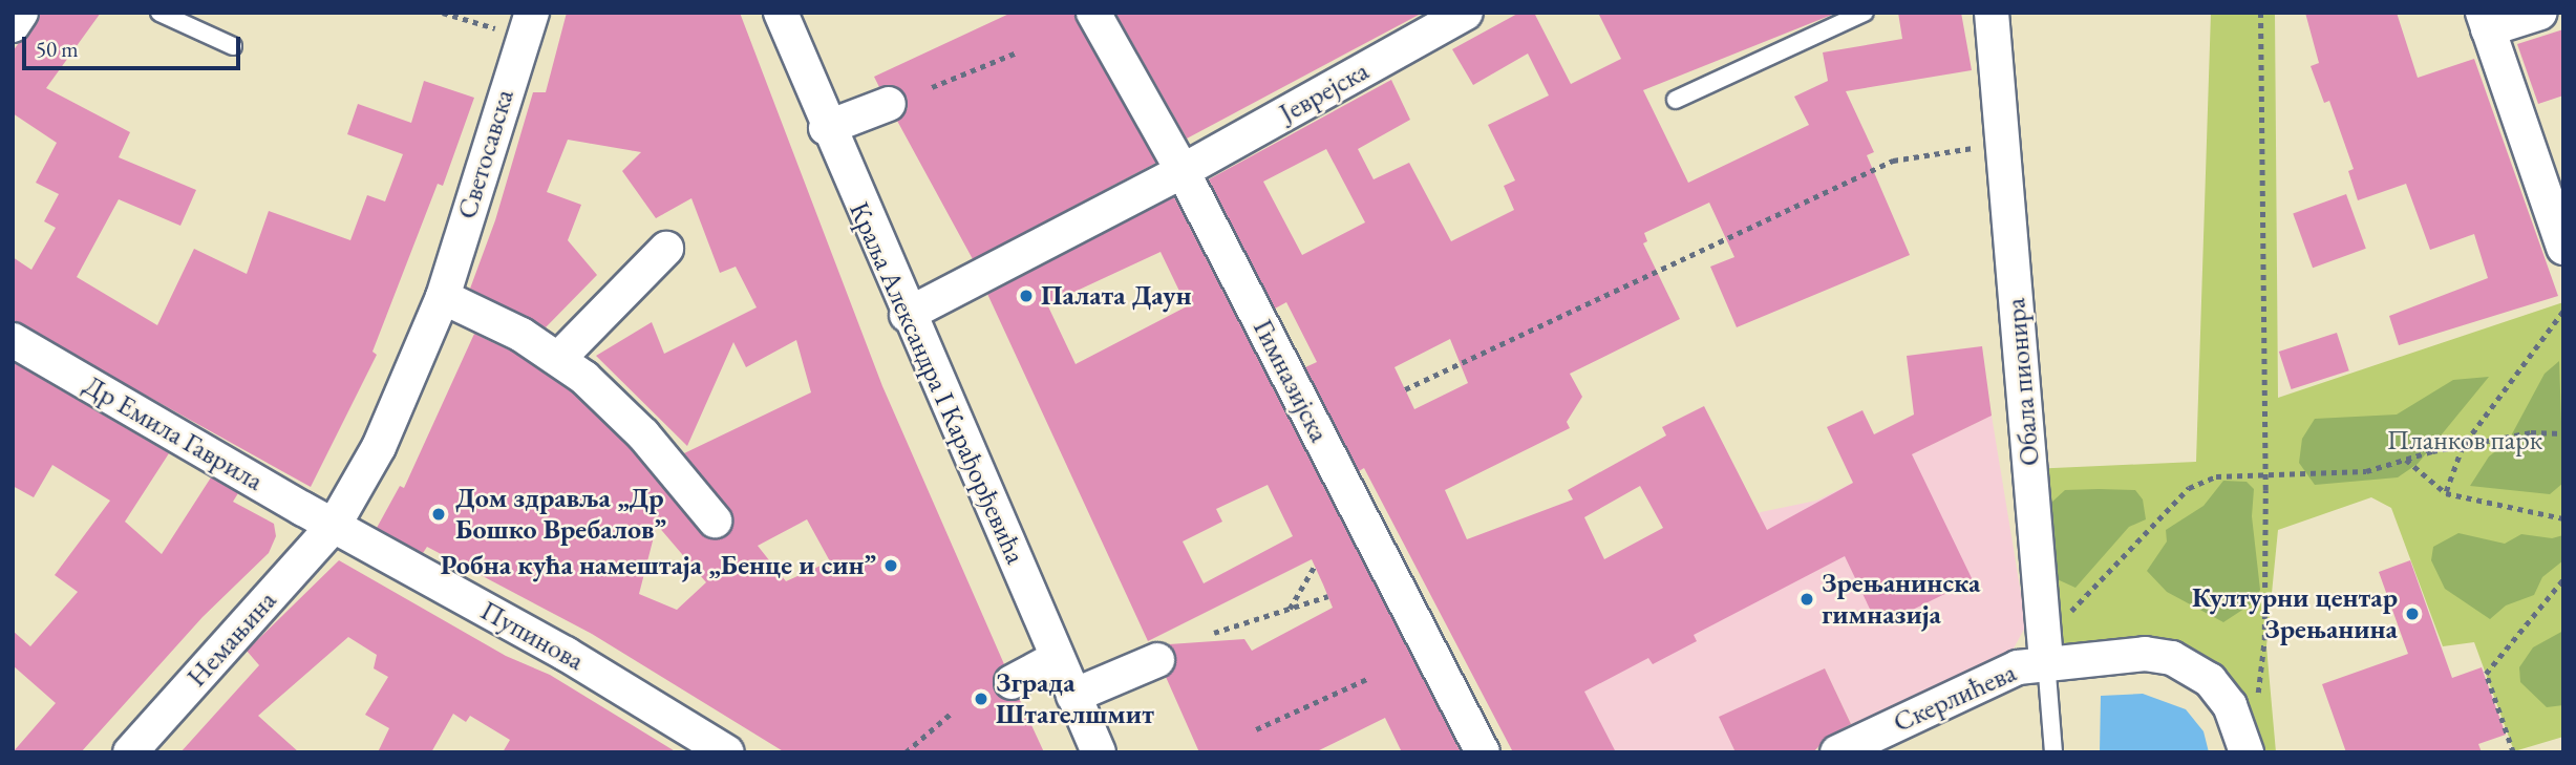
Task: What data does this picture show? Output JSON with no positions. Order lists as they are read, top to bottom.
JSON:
{
  "streets": {
    "street": [
      "Јеврејска",
      "Светосавска",
      "Гимназијска",
      "Обала пионира",
      "Краља Александра I Карађорђевића",
      "Др Емила Гаврила",
      "Пупинова",
      "Немањина",
      "Скерлићева"
    ]
  },
  "crossings": [
    ["Јеврејска", "Гимназијска"],
    ["Јеврејска", "Краља Александра I Карађорђевића"],
    ["Светосавска", "Др Емила Гаврила"],
    ["Светосавска", "Пупинова"],
    ["Светосавска", "Немањина"],
    ["Обала пионира", "Скерлићева"],
    ["Др Емила Гаврила", "Пупинова"],
    ["Др Емила Гаврила", "Немањина"],
    ["Пупинова", "Немањина"]
  ],
  "parks": ["Планков парк"],
  "places": [
    "Палата Даун",
    "Дом здравља „Др Бошко Вребалов”",
    "Робна кућа намештаја „Бенце и син”",
    "Зрењанинска гимназија",
    "Културни центар Зрењанина",
    "Зграда Штагелшмит"
  ],
  "scale_bar": "50 m"
}
